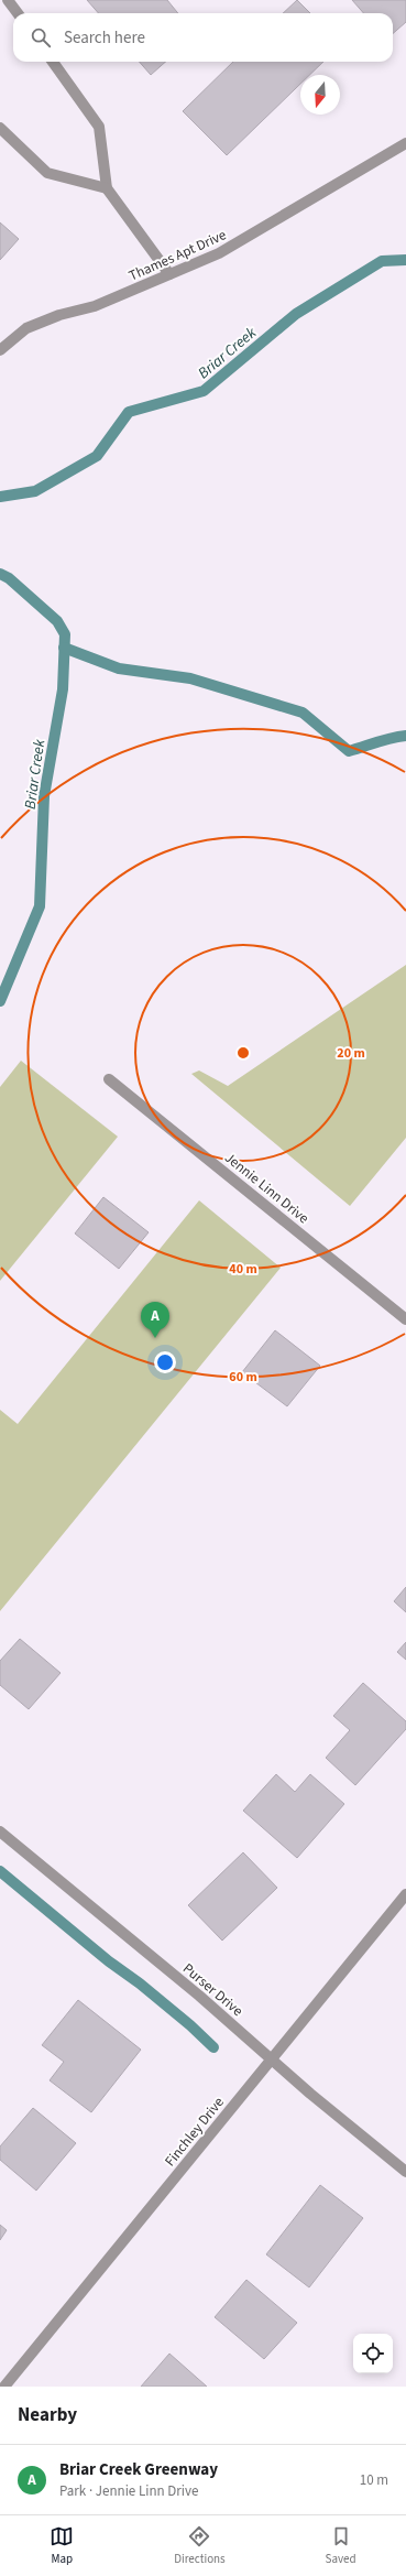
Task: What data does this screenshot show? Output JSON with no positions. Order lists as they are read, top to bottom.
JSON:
{
  "streets": {
    "street": [
      "Thames Apt Drive",
      "Jennie Linn Drive",
      "Purser Drive",
      "Finchley Drive"
    ]
  },
  "crossings": [
    ["Purser Drive", "Finchley Drive"]
  ],
  "water": ["Briar Creek"],
  "north": "bottom",
  "page": {
    "search": "Search here",
    "pins": "A",
    "heading": "Nearby",
    "list": [
      {
        "mark": "A",
        "name": "Briar Creek Greenway",
        "note": "Park · Jennie Linn Drive",
        "value": "10 m"
      }
    ],
    "nav": ["Map", "Directions", "Saved"]
  },
  "rings": ["20 m", "40 m", "60 m"]
}
